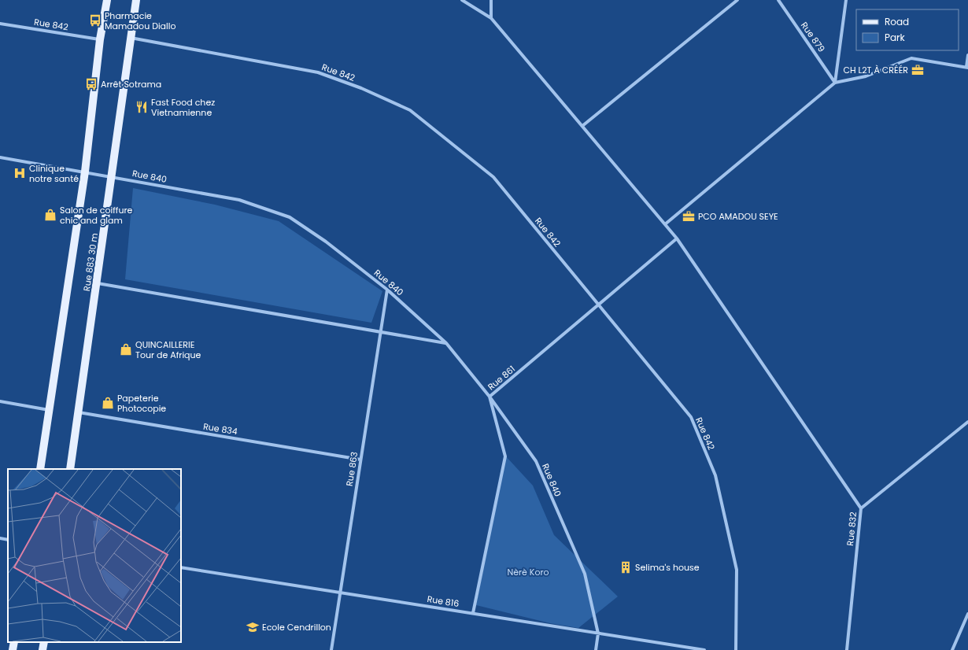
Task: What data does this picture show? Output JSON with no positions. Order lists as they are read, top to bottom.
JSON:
{
  "streets": {
    "main road": ["Rue 883 30 m"],
    "street": [
      "Rue 842",
      "Rue 879",
      "Rue 840",
      "Rue 861",
      "Rue 834",
      "Rue 863",
      "Rue 832",
      "Rue 816"
    ]
  },
  "crossings": [
    ["Rue 842", "Rue 883 30 m"],
    ["Rue 842", "Rue 861"],
    ["Rue 840", "Rue 883 30 m"],
    ["Rue 840", "Rue 861"],
    ["Rue 840", "Rue 863"],
    ["Rue 840", "Rue 816"],
    ["Rue 883 30 m", "Rue 834"],
    ["Rue 861", "Rue 816"],
    ["Rue 834", "Rue 863"],
    ["Rue 863", "Rue 816"]
  ],
  "parks": ["Nèrè Koro"],
  "places": {
    "bus stop": ["Pharmacie Mamadou Diallo", "Arrêt Sotrama"],
    "office": ["CH L2T À CRÉÉR", "PCO AMADOU SEYE"],
    "restaurant": ["Fast Food chez Vietnamienne"],
    "hospital": ["Clinique notre santé"],
    "shop": ["Salon de coiffure chic and glam", "QUINCAILLERIE Tour de Afrique", "Papeterie Photocopie"],
    "building": ["Selima's house"],
    "school or university": ["Ecole Cendrillon"]
  },
  "legend": ["Road", "Park"]
}
